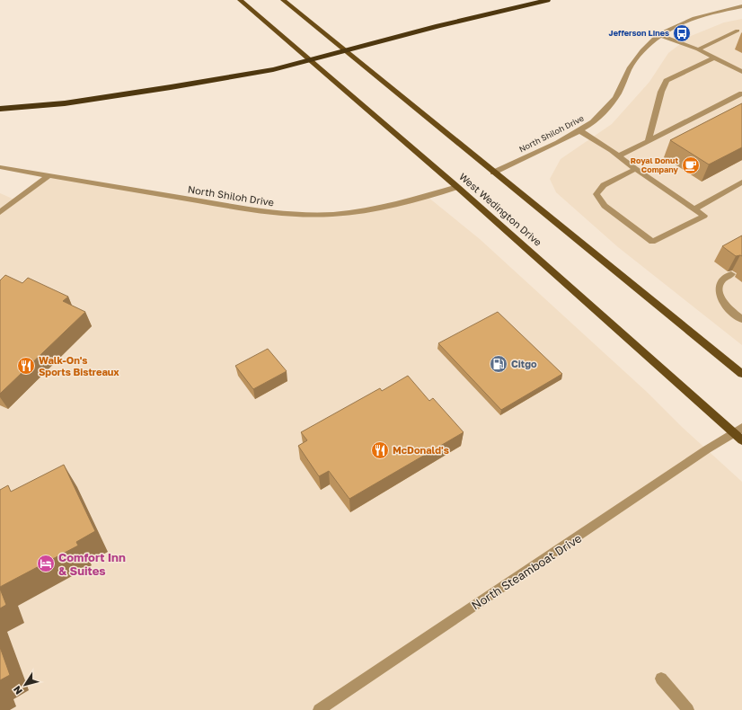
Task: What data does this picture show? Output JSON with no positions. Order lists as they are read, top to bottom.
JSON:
{
  "streets": {
    "main road": ["West Wedington Drive"],
    "street": ["North Shiloh Drive", "North Steamboat Drive"]
  },
  "crossings": [
    ["North Shiloh Drive", "West Wedington Drive"],
    ["West Wedington Drive", "North Steamboat Drive"]
  ],
  "places": {
    "bus stop": ["Jefferson Lines"],
    "cafe": ["Royal Donut Company"],
    "fuel station": ["Citgo"],
    "restaurant": ["Walk-On's Sports Bistreaux", "McDonald's"],
    "hotel": ["Comfort Inn & Suites"]
  },
  "north": "bottom left"
}
